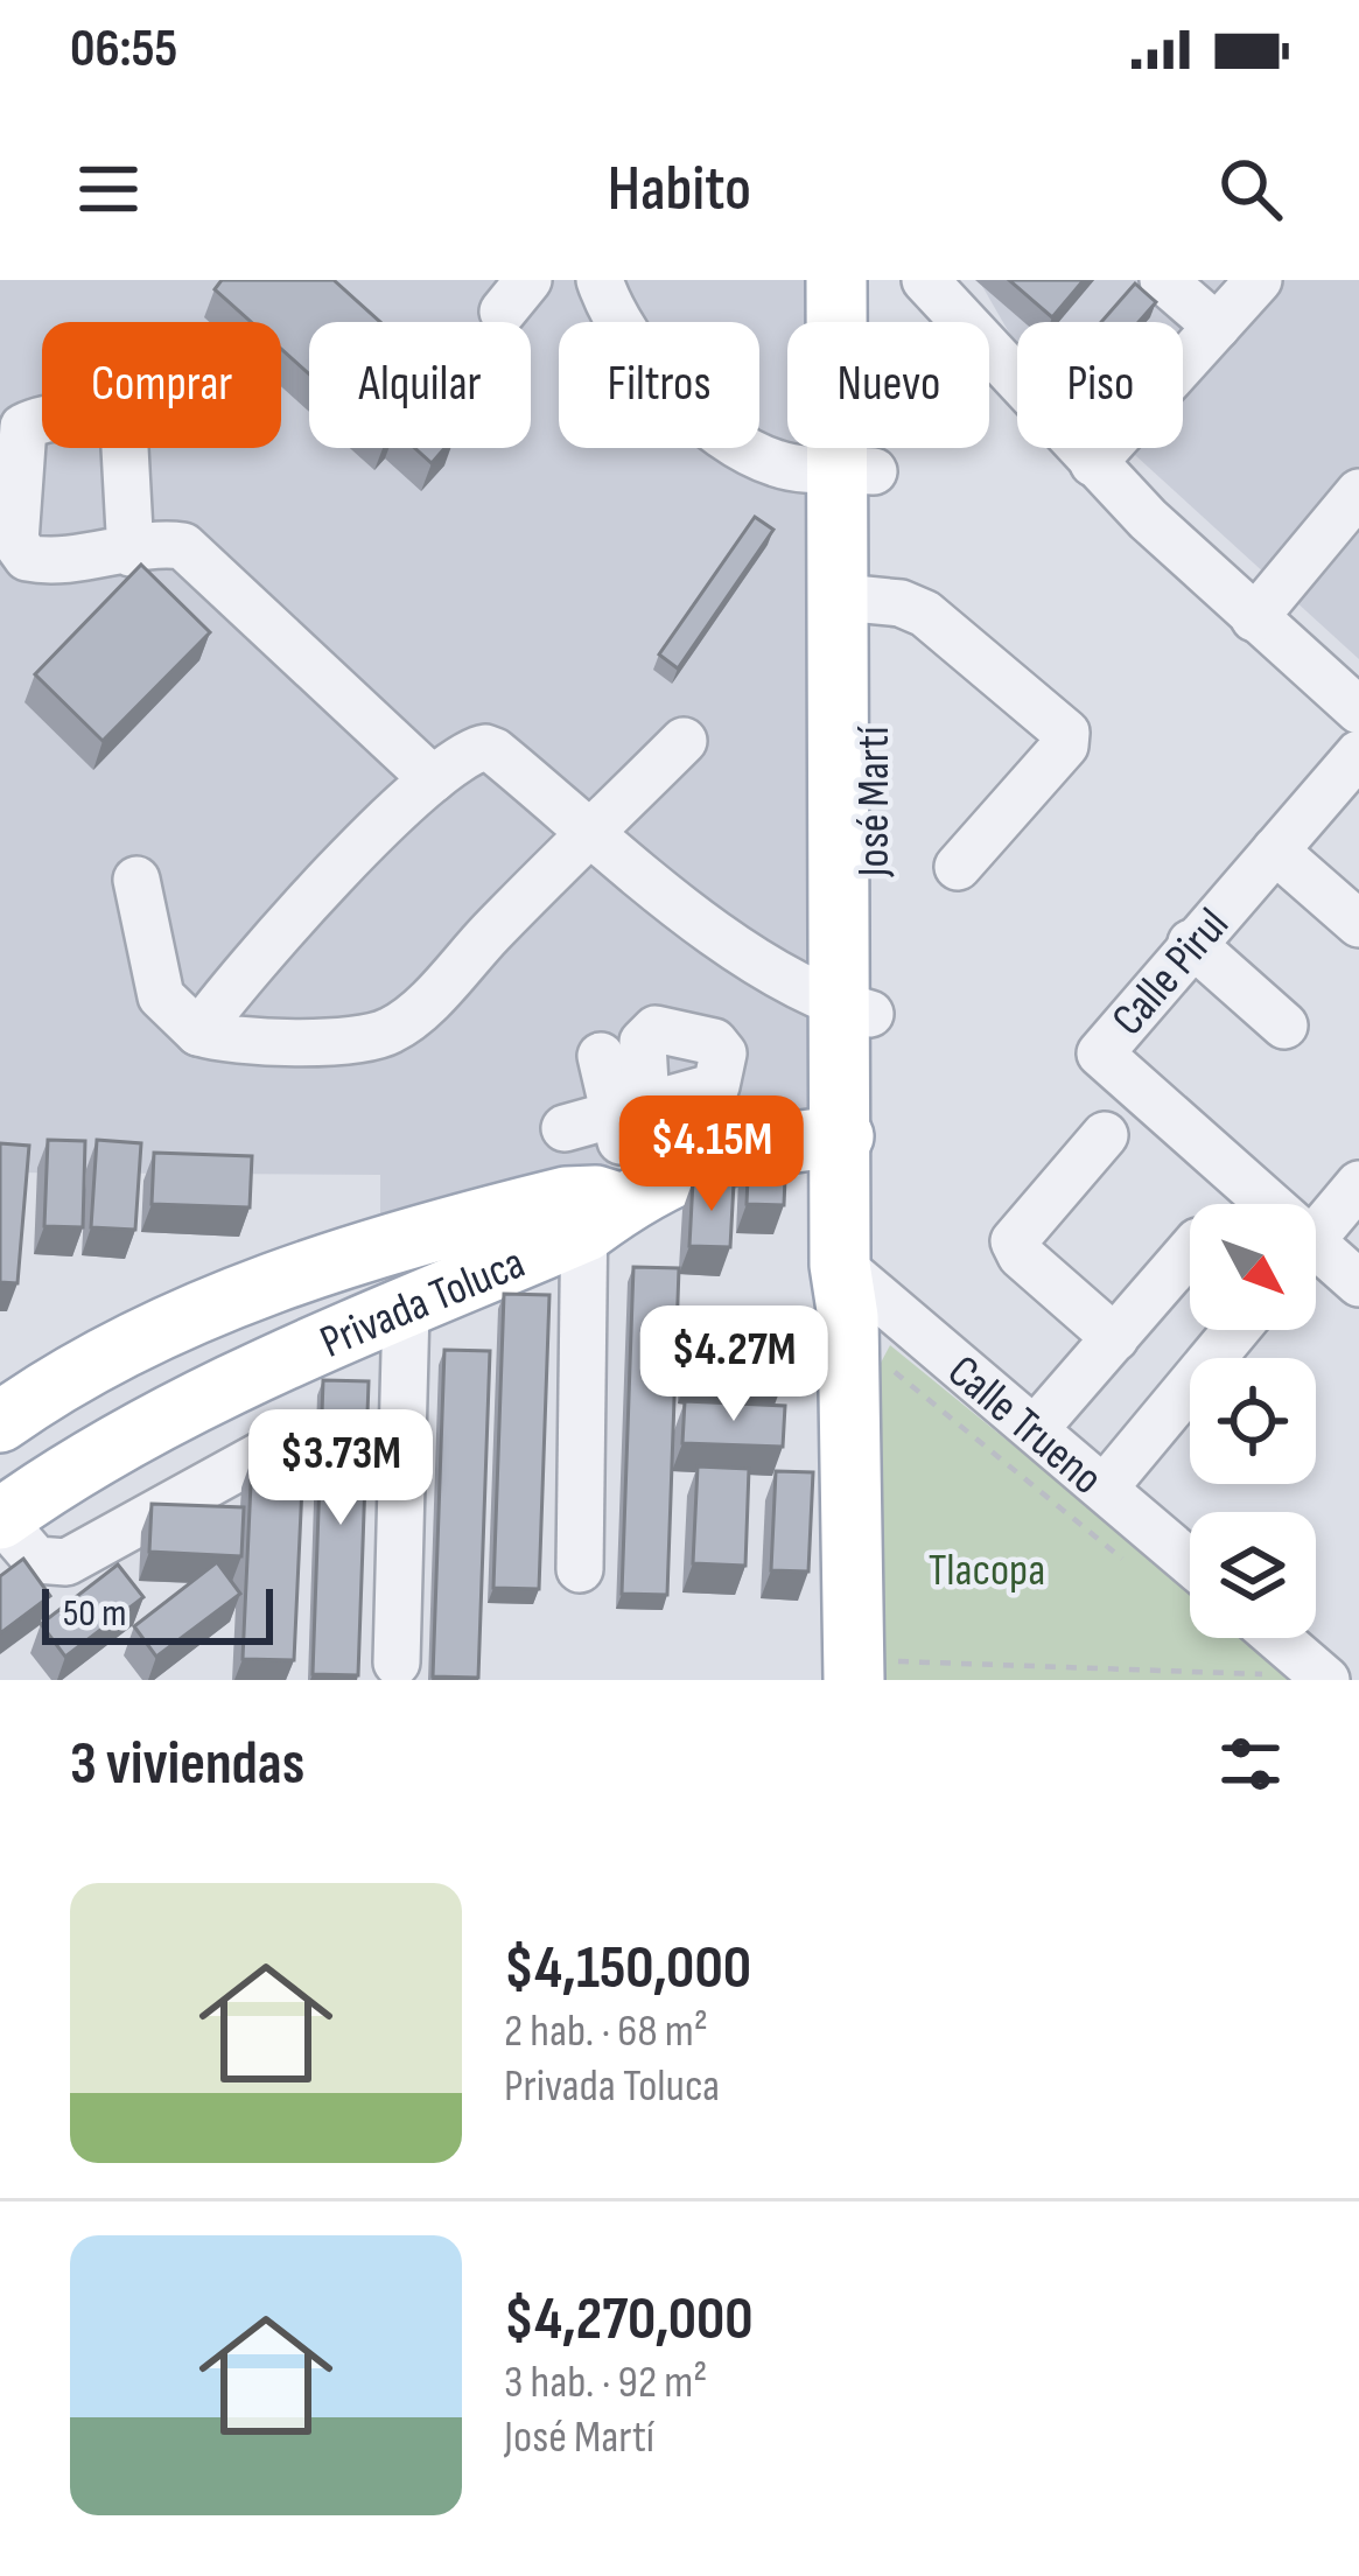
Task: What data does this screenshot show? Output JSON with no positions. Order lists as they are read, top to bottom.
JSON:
{
  "streets": {
    "main road": ["José Martí", "Privada Toluca"],
    "street": ["Calle Pirul", "Calle Trueno"]
  },
  "crossings": [
    ["José Martí", "Privada Toluca"],
    ["José Martí", "Calle Trueno"]
  ],
  "parks": ["Tlacopa"],
  "scale_bar": "50 m",
  "north": "bottom right",
  "page": {
    "status": "06:55",
    "header": "Habito",
    "chip": [
      "Comprar",
      "Alquilar",
      "Filtros",
      "Nuevo",
      "Piso"
    ],
    "price": ["$4.15M", "$4.27M", "$3.73M"],
    "scale": "50 m",
    "heading": "3 viviendas",
    "list": [
      {
        "name": "$4,150,000",
        "note": "2 hab. · 68 m² · Privada Toluca"
      },
      {
        "name": "$4,270,000",
        "note": "3 hab. · 92 m² · José Martí"
      }
    ]
  }
}
